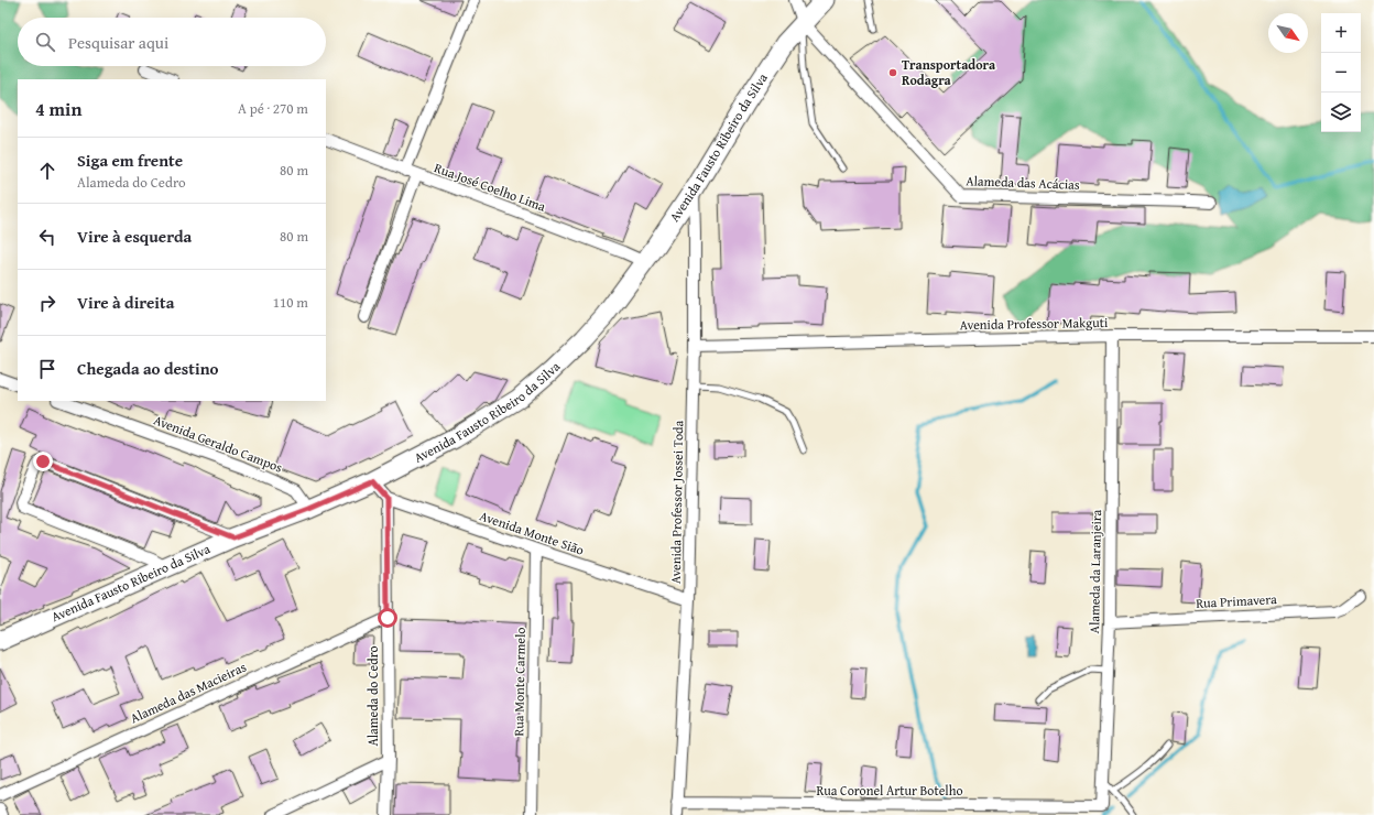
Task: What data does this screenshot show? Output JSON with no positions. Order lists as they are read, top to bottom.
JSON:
{
  "streets": {
    "main road": ["Avenida Fausto Ribeiro da Silva"],
    "street": [
      "Alameda das Acácias",
      "Rua José Coelho Lima",
      "Avenida Professor Makguti",
      "Avenida Geraldo Campos",
      "Avenida Professor Jossei Toda",
      "Avenida Monte Sião",
      "Alameda da Laranjeira",
      "Rua Primavera",
      "Rua Monte Carmelo",
      "Alameda das Macieiras",
      "Alameda do Cedro",
      "Rua Coronel Artur Botelho"
    ]
  },
  "crossings": [
    ["Avenida Fausto Ribeiro da Silva", "Alameda das Acácias"],
    ["Avenida Fausto Ribeiro da Silva", "Rua José Coelho Lima"],
    ["Avenida Fausto Ribeiro da Silva", "Avenida Geraldo Campos"],
    ["Avenida Fausto Ribeiro da Silva", "Avenida Professor Jossei Toda"],
    ["Avenida Fausto Ribeiro da Silva", "Avenida Monte Sião"],
    ["Avenida Professor Makguti", "Avenida Professor Jossei Toda"],
    ["Avenida Professor Makguti", "Alameda da Laranjeira"],
    ["Avenida Professor Jossei Toda", "Avenida Monte Sião"],
    ["Avenida Professor Jossei Toda", "Rua Coronel Artur Botelho"],
    ["Avenida Monte Sião", "Rua Monte Carmelo"],
    ["Avenida Monte Sião", "Alameda do Cedro"],
    ["Alameda da Laranjeira", "Rua Primavera"],
    ["Alameda da Laranjeira", "Rua Coronel Artur Botelho"],
    ["Alameda das Macieiras", "Alameda do Cedro"]
  ],
  "places": ["Transportadora Rodagra"],
  "north": "bottom right",
  "page": {
    "map_buttons": ["+", "−"],
    "search": "Pesquisar aqui",
    "heading": ["4 min", "A pé · 270 m"],
    "list": [
      ["Siga em frente", "Alameda do Cedro", "80 m"],
      ["Vire à esquerda", "80 m"],
      ["Vire à direita", "110 m"],
      "Chegada ao destino"
    ]
  }
}
